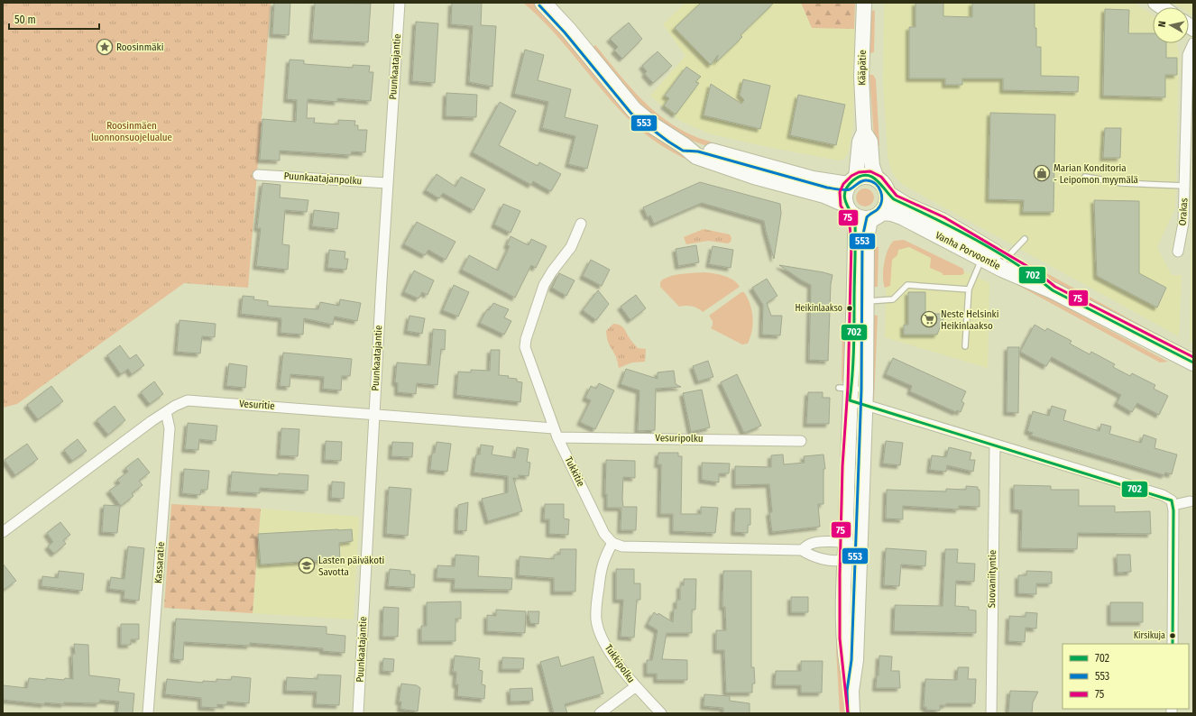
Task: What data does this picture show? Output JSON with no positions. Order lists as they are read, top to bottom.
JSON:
{
  "streets": {
    "main road": ["Kääpätie", "Vanha Porvoontie"],
    "street": [
      "Puunkaatajantie",
      "Puunkaatajanpolku",
      "Orakas",
      "Vesuritie",
      "Vesuripolku",
      "Tukkitie",
      "Kassaratie",
      "Suovaniityntie",
      "Tukkipolku"
    ]
  },
  "crossings": [
    ["Puunkaatajantie", "Puunkaatajanpolku"],
    ["Puunkaatajantie", "Vesuritie"],
    ["Kääpätie", "Vanha Porvoontie"],
    ["Vesuritie", "Vesuripolku"],
    ["Vesuritie", "Tukkitie"],
    ["Vesuritie", "Kassaratie"],
    ["Vesuripolku", "Tukkitie"],
    ["Tukkitie", "Tukkipolku"]
  ],
  "parks": ["Roosinmäen luonnonsuojelualue"],
  "places": {
    "place": ["Roosinmäki"],
    "shop": ["Marian Konditoria - Leipomon myymälä"],
    "other": ["Heikinlaakso", "Kirsikuja"],
    "supermarket": ["Neste Helsinki Heikinlaakso"],
    "school or university": ["Lasten päiväkoti Savotta"]
  },
  "lines": ["transit line 553", "transit line 75", "transit line 702"],
  "legend": ["702", "553", "75"],
  "scale_bar": "50 m",
  "north": "left"
}
